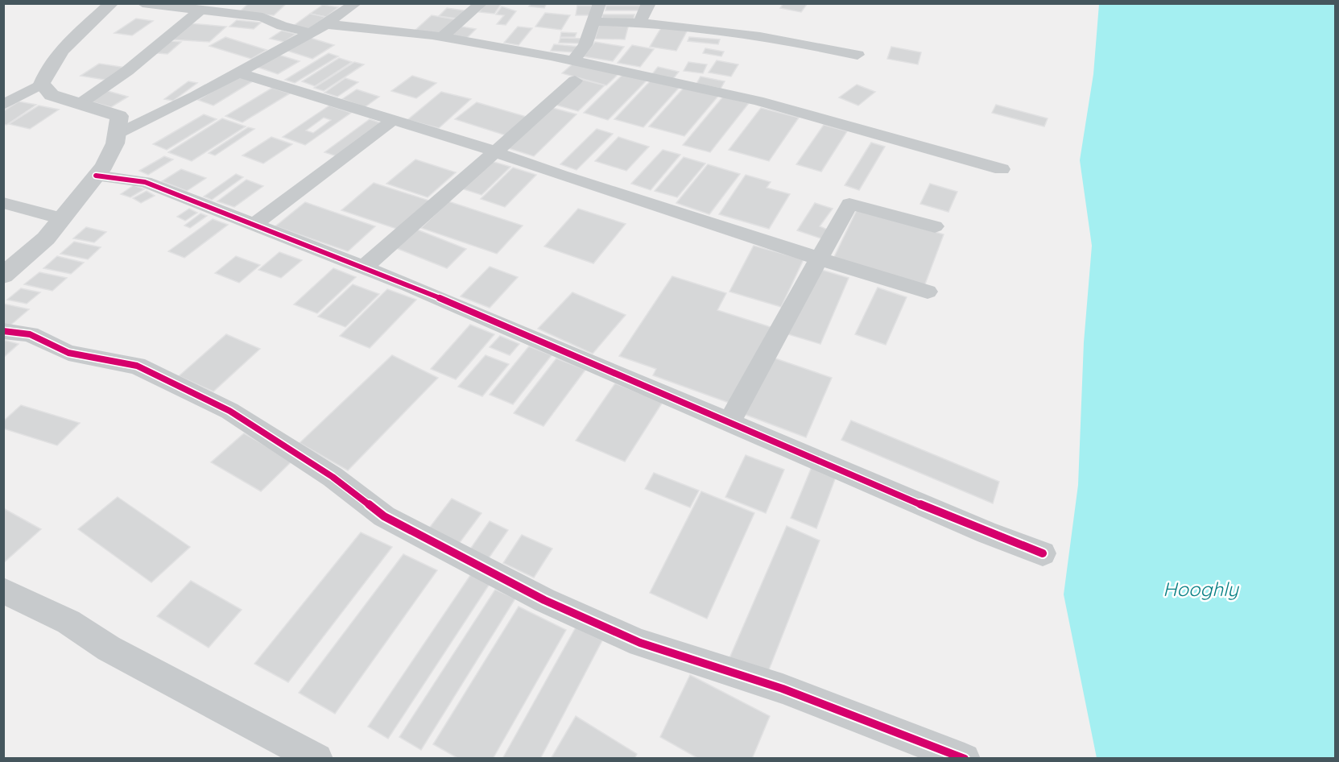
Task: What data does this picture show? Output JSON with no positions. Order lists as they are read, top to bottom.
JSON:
{
  "water": ["Hooghly"]
}
